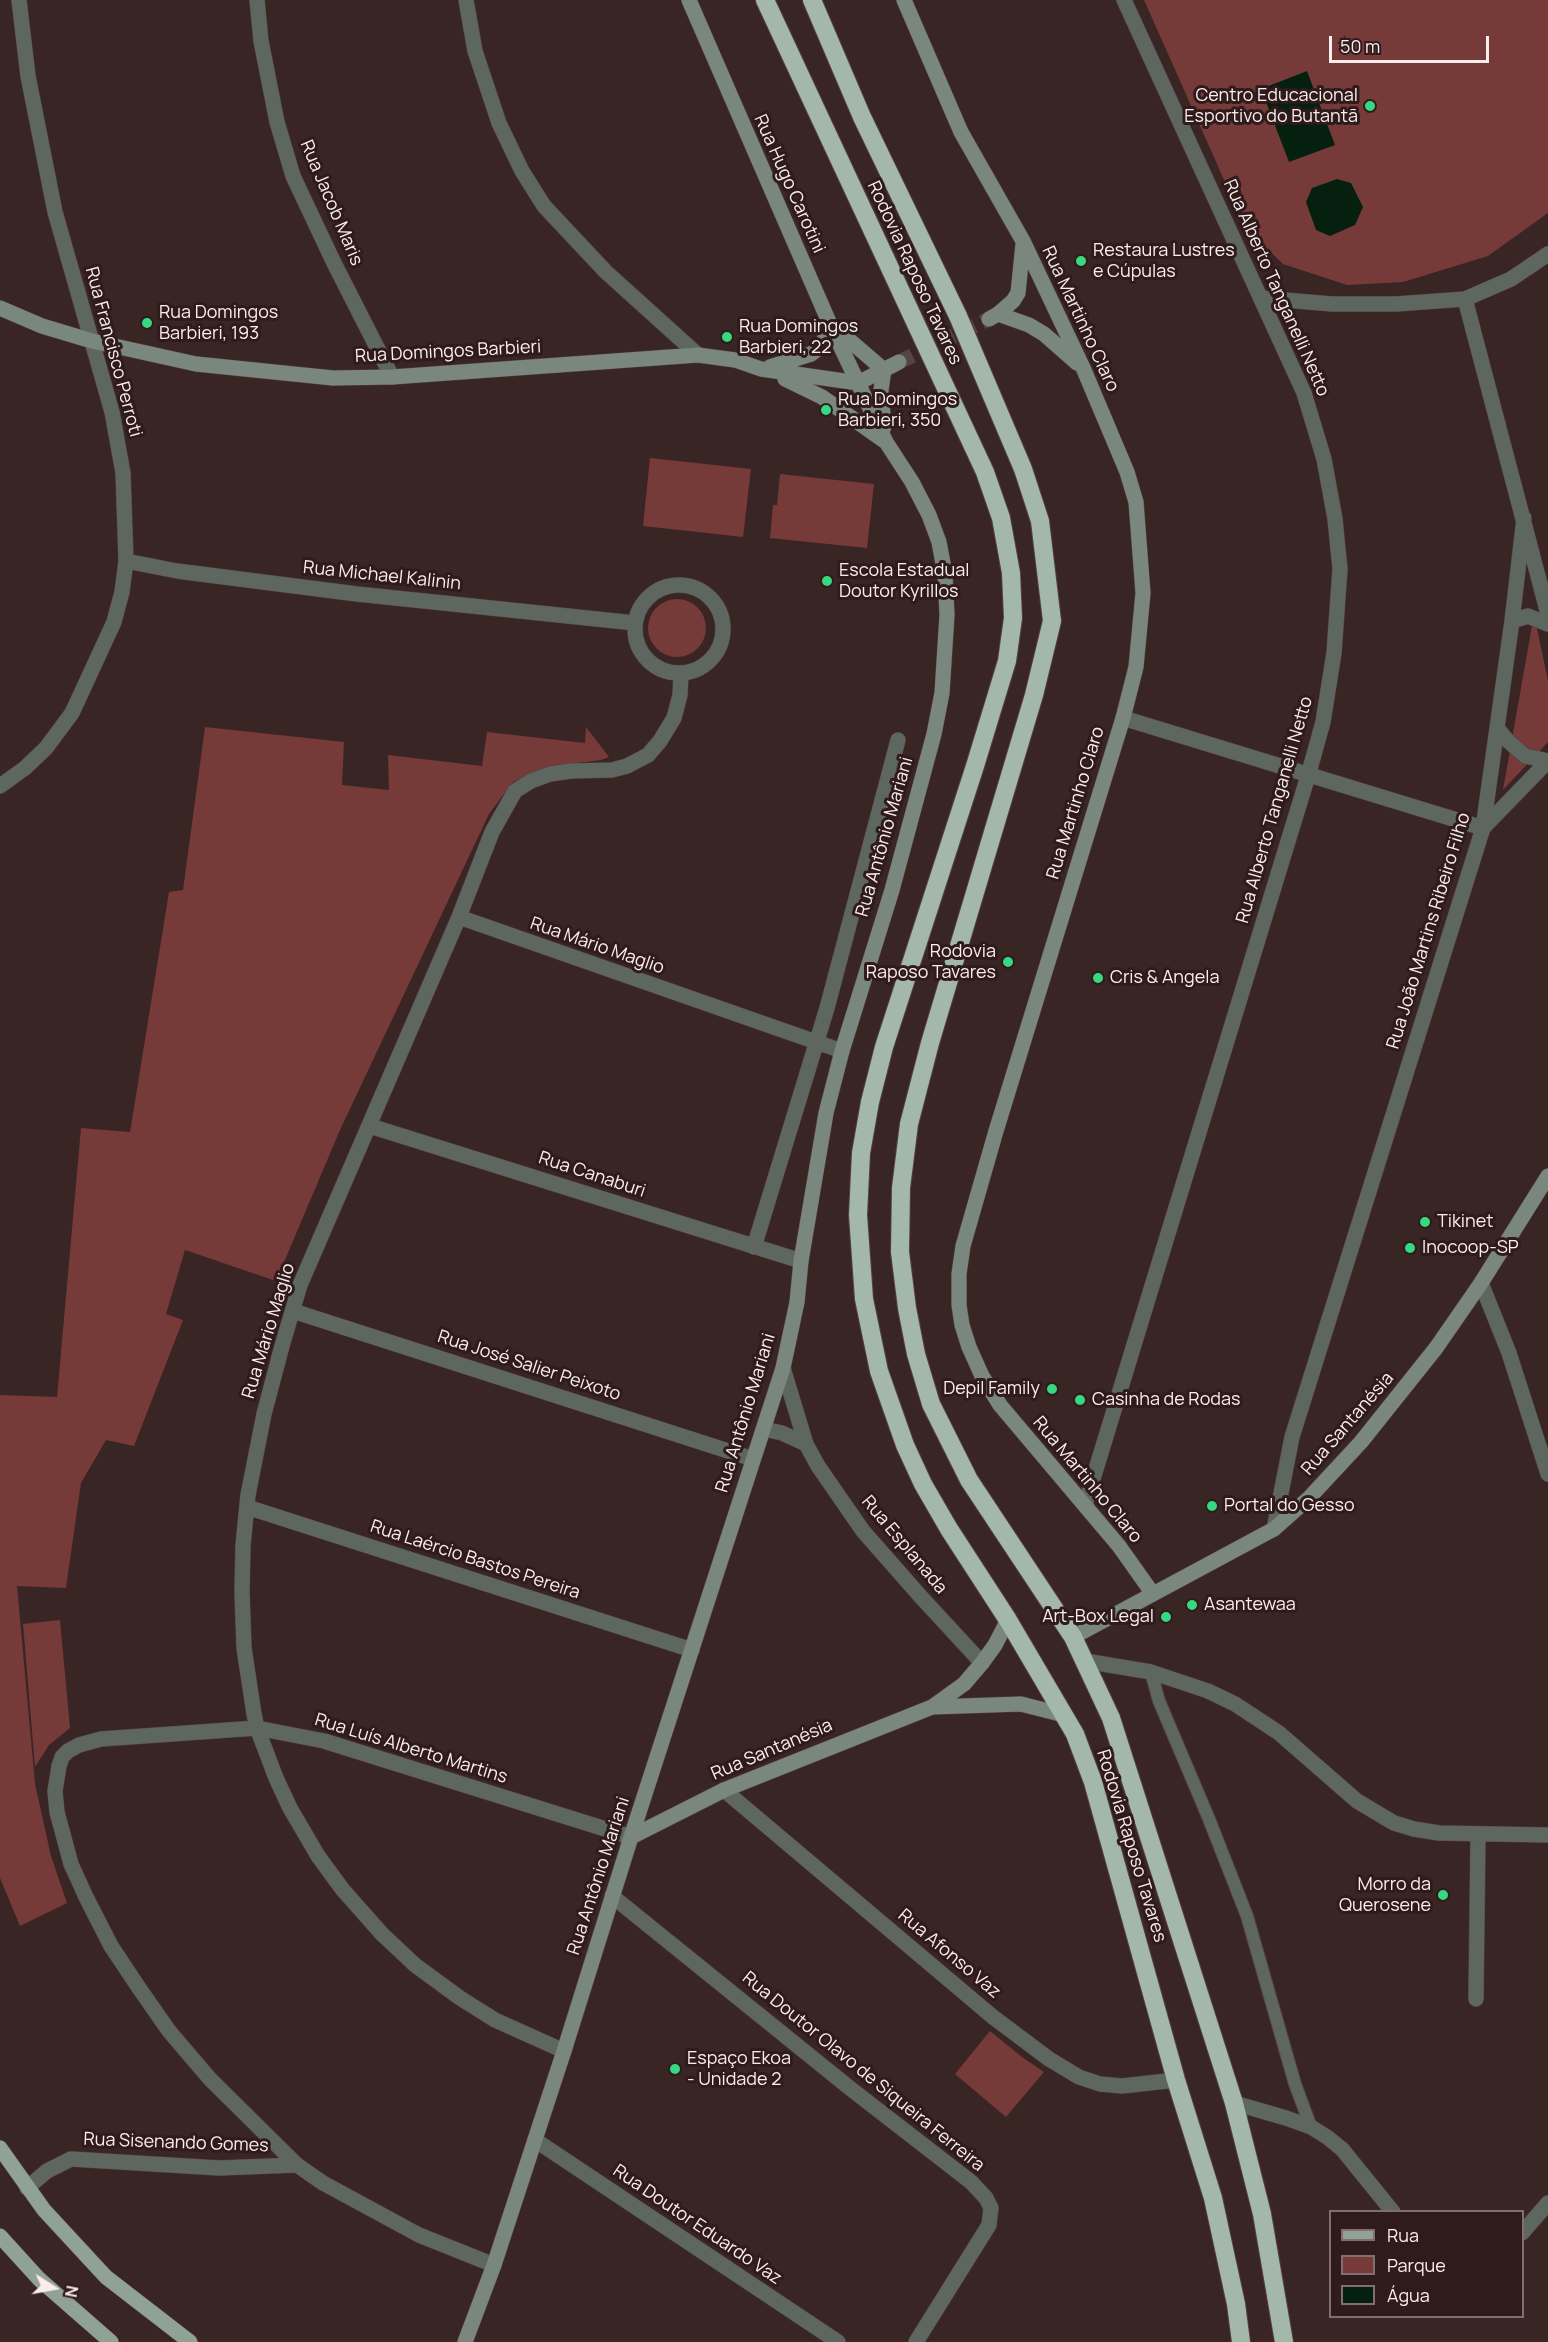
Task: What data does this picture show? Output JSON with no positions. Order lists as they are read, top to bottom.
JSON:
{
  "streets": {
    "highway": ["Rodovia Raposo Tavares"],
    "main road": [
      "Rua Hugo Carotini",
      "Rua Martinho Claro",
      "Rua Domingos Barbieri",
      "Rua Antônio Mariani",
      "Rua Santanésia"
    ],
    "street": [
      "Rua Jacob Maris",
      "Rua Alberto Tanganelli Netto",
      "Rua Francisco Perroti",
      "Rua Michael Kalinin",
      "Rua João Martins Ribeiro Filho",
      "Rua Mário Maglio",
      "Rua Canaburi",
      "Rua José Salier Peixoto",
      "Rua Esplanada",
      "Rua Laércio Bastos Pereira",
      "Rua Luís Alberto Martins",
      "Rua Afonso Vaz",
      "Rua Doutor Olavo de Siqueira Ferreira",
      "Rua Sisenando Gomes",
      "Rua Doutor Eduardo Vaz"
    ]
  },
  "crossings": [
    ["Rua Hugo Carotini", "Rua Domingos Barbieri"],
    ["Rua Hugo Carotini", "Rua Antônio Mariani"],
    ["Rua Jacob Maris", "Rua Domingos Barbieri"],
    ["Rodovia Raposo Tavares", "Rua Santanésia"],
    ["Rodovia Raposo Tavares", "Rua Afonso Vaz"],
    ["Rua Alberto Tanganelli Netto", "Rua Martinho Claro"],
    ["Rua Martinho Claro", "Rua Santanésia"],
    ["Rua Francisco Perroti", "Rua Domingos Barbieri"],
    ["Rua Francisco Perroti", "Rua Michael Kalinin"],
    ["Rua Domingos Barbieri", "Rua Antônio Mariani"],
    ["Rua Antônio Mariani", "Rua Mário Maglio"],
    ["Rua Antônio Mariani", "Rua Canaburi"],
    ["Rua Antônio Mariani", "Rua José Salier Peixoto"],
    ["Rua Antônio Mariani", "Rua Santanésia"],
    ["Rua Antônio Mariani", "Rua Esplanada"],
    ["Rua Antônio Mariani", "Rua Laércio Bastos Pereira"],
    ["Rua Antônio Mariani", "Rua Luís Alberto Martins"],
    ["Rua Antônio Mariani", "Rua Doutor Olavo de Siqueira Ferreira"],
    ["Rua Antônio Mariani", "Rua Doutor Eduardo Vaz"],
    ["Rua João Martins Ribeiro Filho", "Rua Santanésia"],
    ["Rua Mário Maglio", "Rua Canaburi"],
    ["Rua Mário Maglio", "Rua José Salier Peixoto"],
    ["Rua Mário Maglio", "Rua Laércio Bastos Pereira"],
    ["Rua Mário Maglio", "Rua Luís Alberto Martins"],
    ["Rua Santanésia", "Rua Esplanada"],
    ["Rua Santanésia", "Rua Luís Alberto Martins"],
    ["Rua Santanésia", "Rua Afonso Vaz"],
    ["Rua Luís Alberto Martins", "Rua Sisenando Gomes"]
  ],
  "places": [
    "Centro Educacional Esportivo do Butantã",
    "Restaura Lustres e Cúpulas",
    "Rua Domingos Barbieri, 193",
    "Rua Domingos Barbieri, 22",
    "Rua Domingos Barbieri, 350",
    "Escola Estadual Doutor Kyrillos",
    "Rodovia Raposo Tavares",
    "Cris & Angela",
    "Tikinet",
    "Inocoop-SP",
    "Depil Family",
    "Casinha de Rodas",
    "Portal do Gesso",
    "Asantewaa",
    "Art-Box Legal",
    "Morro da Querosene",
    "Espaço Ekoa - Unidade 2"
  ],
  "legend": ["Rua", "Parque", "Água"],
  "scale_bar": "50 m",
  "north": "right"
}
